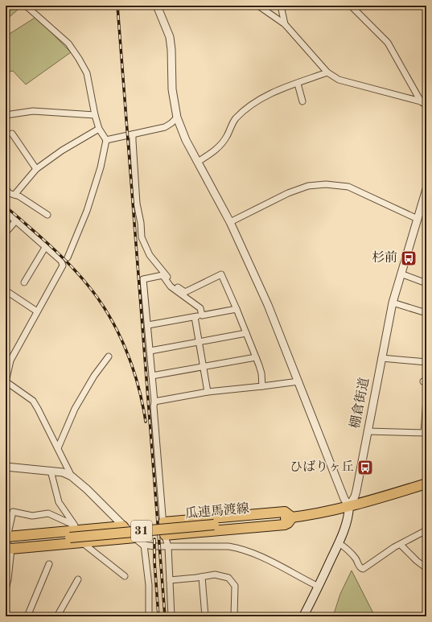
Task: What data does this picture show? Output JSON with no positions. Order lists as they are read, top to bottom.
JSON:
{
  "streets": {
    "main road": ["棚倉街道", "瓜連馬渡線", "31"]
  },
  "crossings": [
    ["棚倉街道", "瓜連馬渡線"]
  ],
  "places": {
    "bus stop": ["杉前", "ひばりヶ丘"]
  }
}
